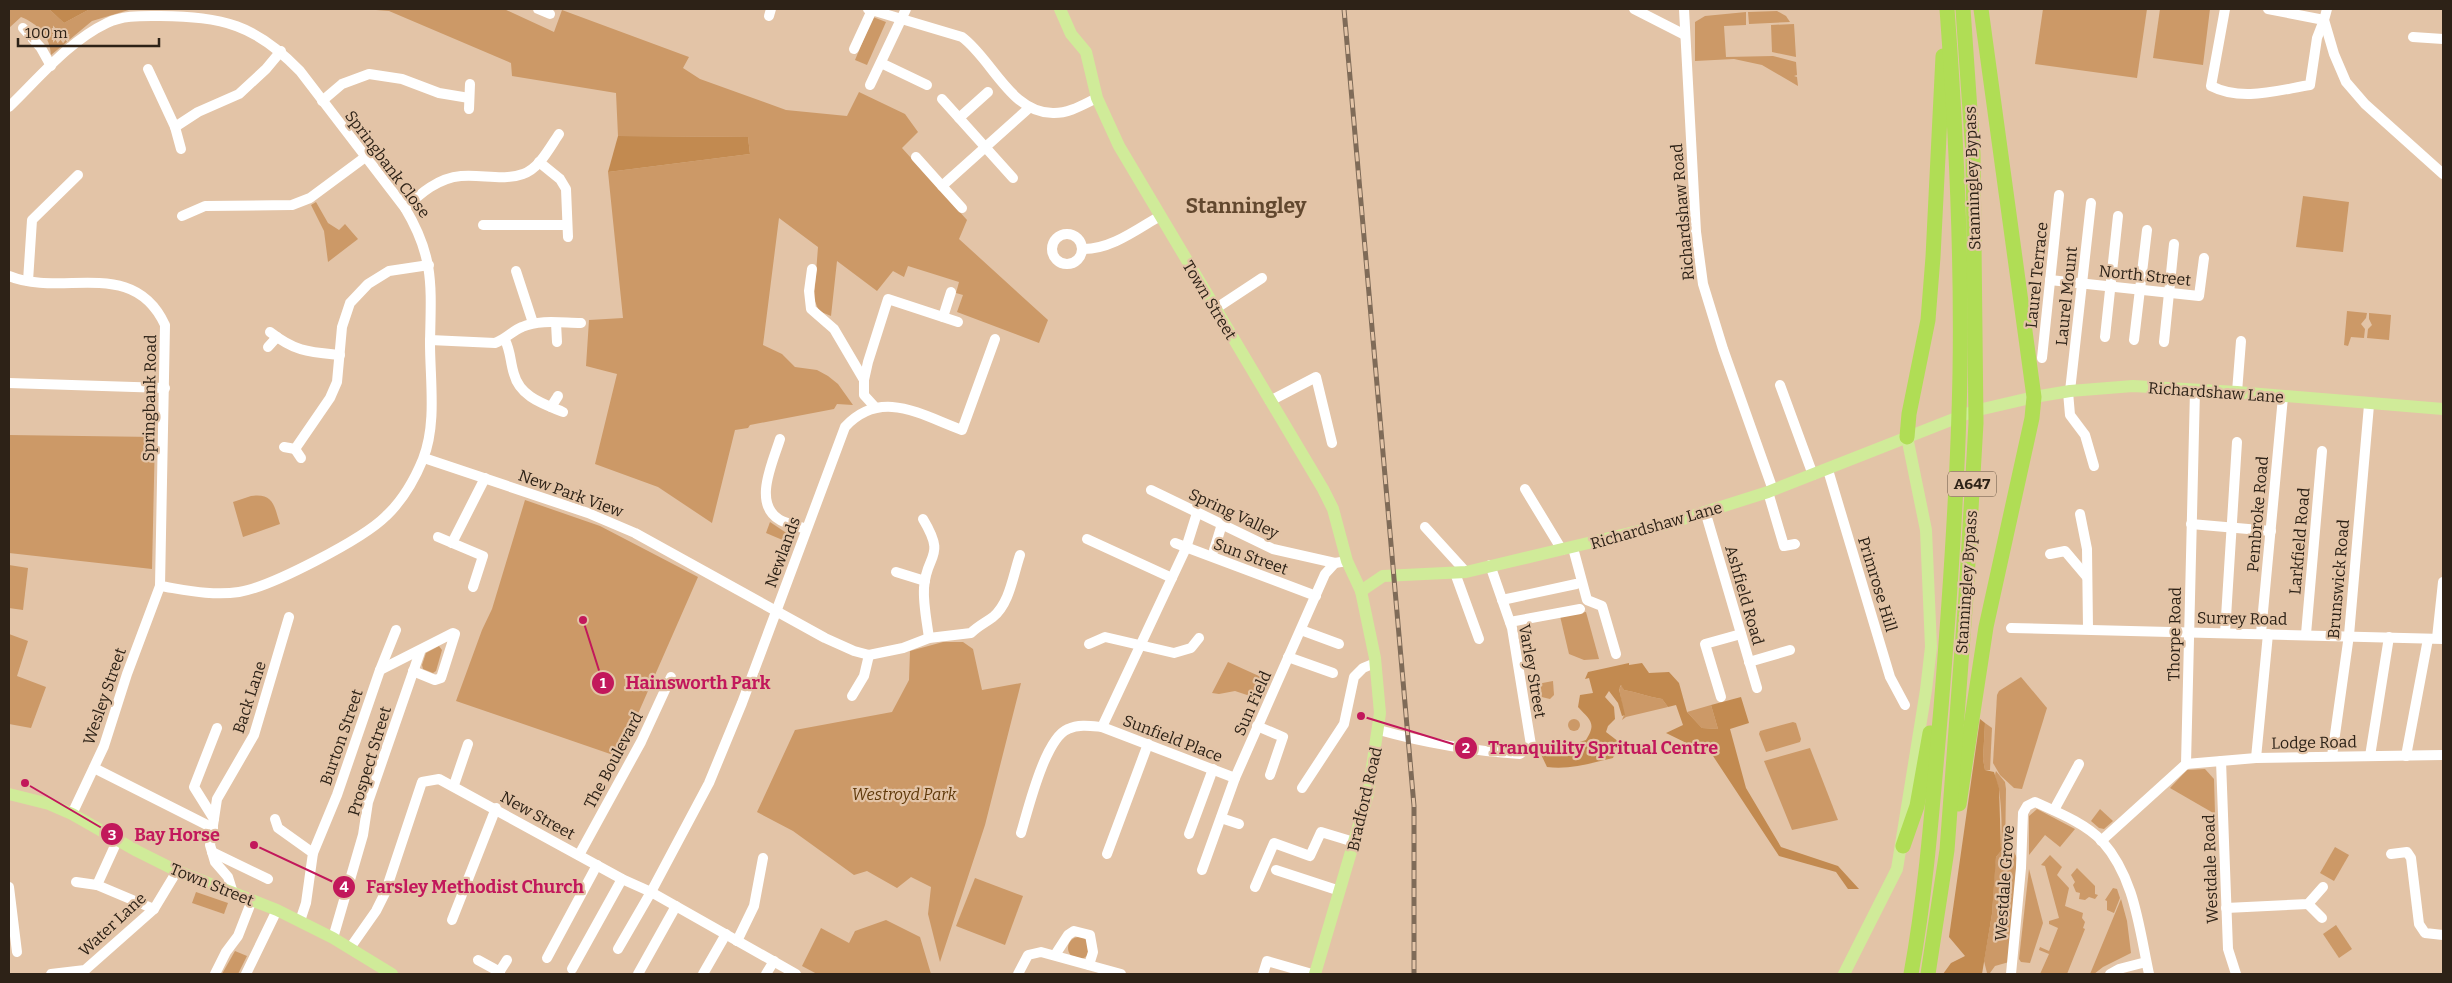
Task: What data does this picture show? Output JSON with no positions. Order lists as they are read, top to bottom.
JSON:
{
  "streets": {
    "highway": ["Stanningley Bypass", "A647"],
    "main road": ["Town Street", "Richardshaw Lane", "Bradford Road"],
    "street": [
      "Springbank Close",
      "Richardshaw Road",
      "Laurel Terrace",
      "North Street",
      "Laurel Mount",
      "Springbank Road",
      "New Park View",
      "Spring Valley",
      "Pembroke Road",
      "Larkfield Road",
      "Newlands",
      "Sun Street",
      "Brunswick Road",
      "Primrose Hill",
      "Ashfield Road",
      "Surrey Road",
      "Thorpe Road",
      "Varley Street",
      "Wesley Street",
      "Back Lane",
      "Sun Field",
      "Burton Street",
      "Sunfield Place",
      "Lodge Road",
      "The Boulevard",
      "Prospect Street",
      "New Street",
      "Westdale Road",
      "Westdale Grove",
      "Water Lane"
    ]
  },
  "crossings": [
    ["Springbank Close", "Springbank Road"],
    ["Springbank Close", "New Park View"],
    ["Springbank Close", "Wesley Street"],
    ["Stanningley Bypass", "A647"],
    ["Richardshaw Road", "Richardshaw Lane"],
    ["Laurel Terrace", "North Street"],
    ["North Street", "Laurel Mount"],
    ["Laurel Mount", "Richardshaw Lane"],
    ["Town Street", "Richardshaw Lane"],
    ["Town Street", "Spring Valley"],
    ["Town Street", "Wesley Street"],
    ["Town Street", "Sun Field"],
    ["Town Street", "Burton Street"],
    ["Town Street", "Prospect Street"],
    ["Town Street", "Bradford Road"],
    ["Town Street", "New Street"],
    ["Town Street", "Water Lane"],
    ["Richardshaw Lane", "Pembroke Road"],
    ["Richardshaw Lane", "Brunswick Road"],
    ["Richardshaw Lane", "Primrose Hill"],
    ["Richardshaw Lane", "Ashfield Road"],
    ["Richardshaw Lane", "Thorpe Road"],
    ["Richardshaw Lane", "Varley Street"],
    ["Richardshaw Lane", "Bradford Road"],
    ["Springbank Road", "Wesley Street"],
    ["New Park View", "Newlands"],
    ["Spring Valley", "Sun Field"],
    ["Spring Valley", "Sunfield Place"],
    ["Pembroke Road", "Surrey Road"],
    ["Pembroke Road", "Lodge Road"],
    ["Larkfield Road", "Surrey Road"],
    ["Newlands", "New Street"],
    ["Sun Street", "Sun Field"],
    ["Sun Street", "Sunfield Place"],
    ["Brunswick Road", "Surrey Road"],
    ["Brunswick Road", "Lodge Road"],
    ["Surrey Road", "Thorpe Road"],
    ["Thorpe Road", "Lodge Road"],
    ["Varley Street", "Bradford Road"],
    ["Sun Field", "Sunfield Place"],
    ["Lodge Road", "Westdale Road"],
    ["The Boulevard", "New Street"]
  ],
  "districts": ["Stanningley"],
  "parks": ["Westroyd Park"],
  "places": [
    "Hainsworth Park",
    "Tranquility Spritual Centre",
    "Bay Horse",
    "Farsley Methodist Church"
  ],
  "scale_bar": "100 m"
}
